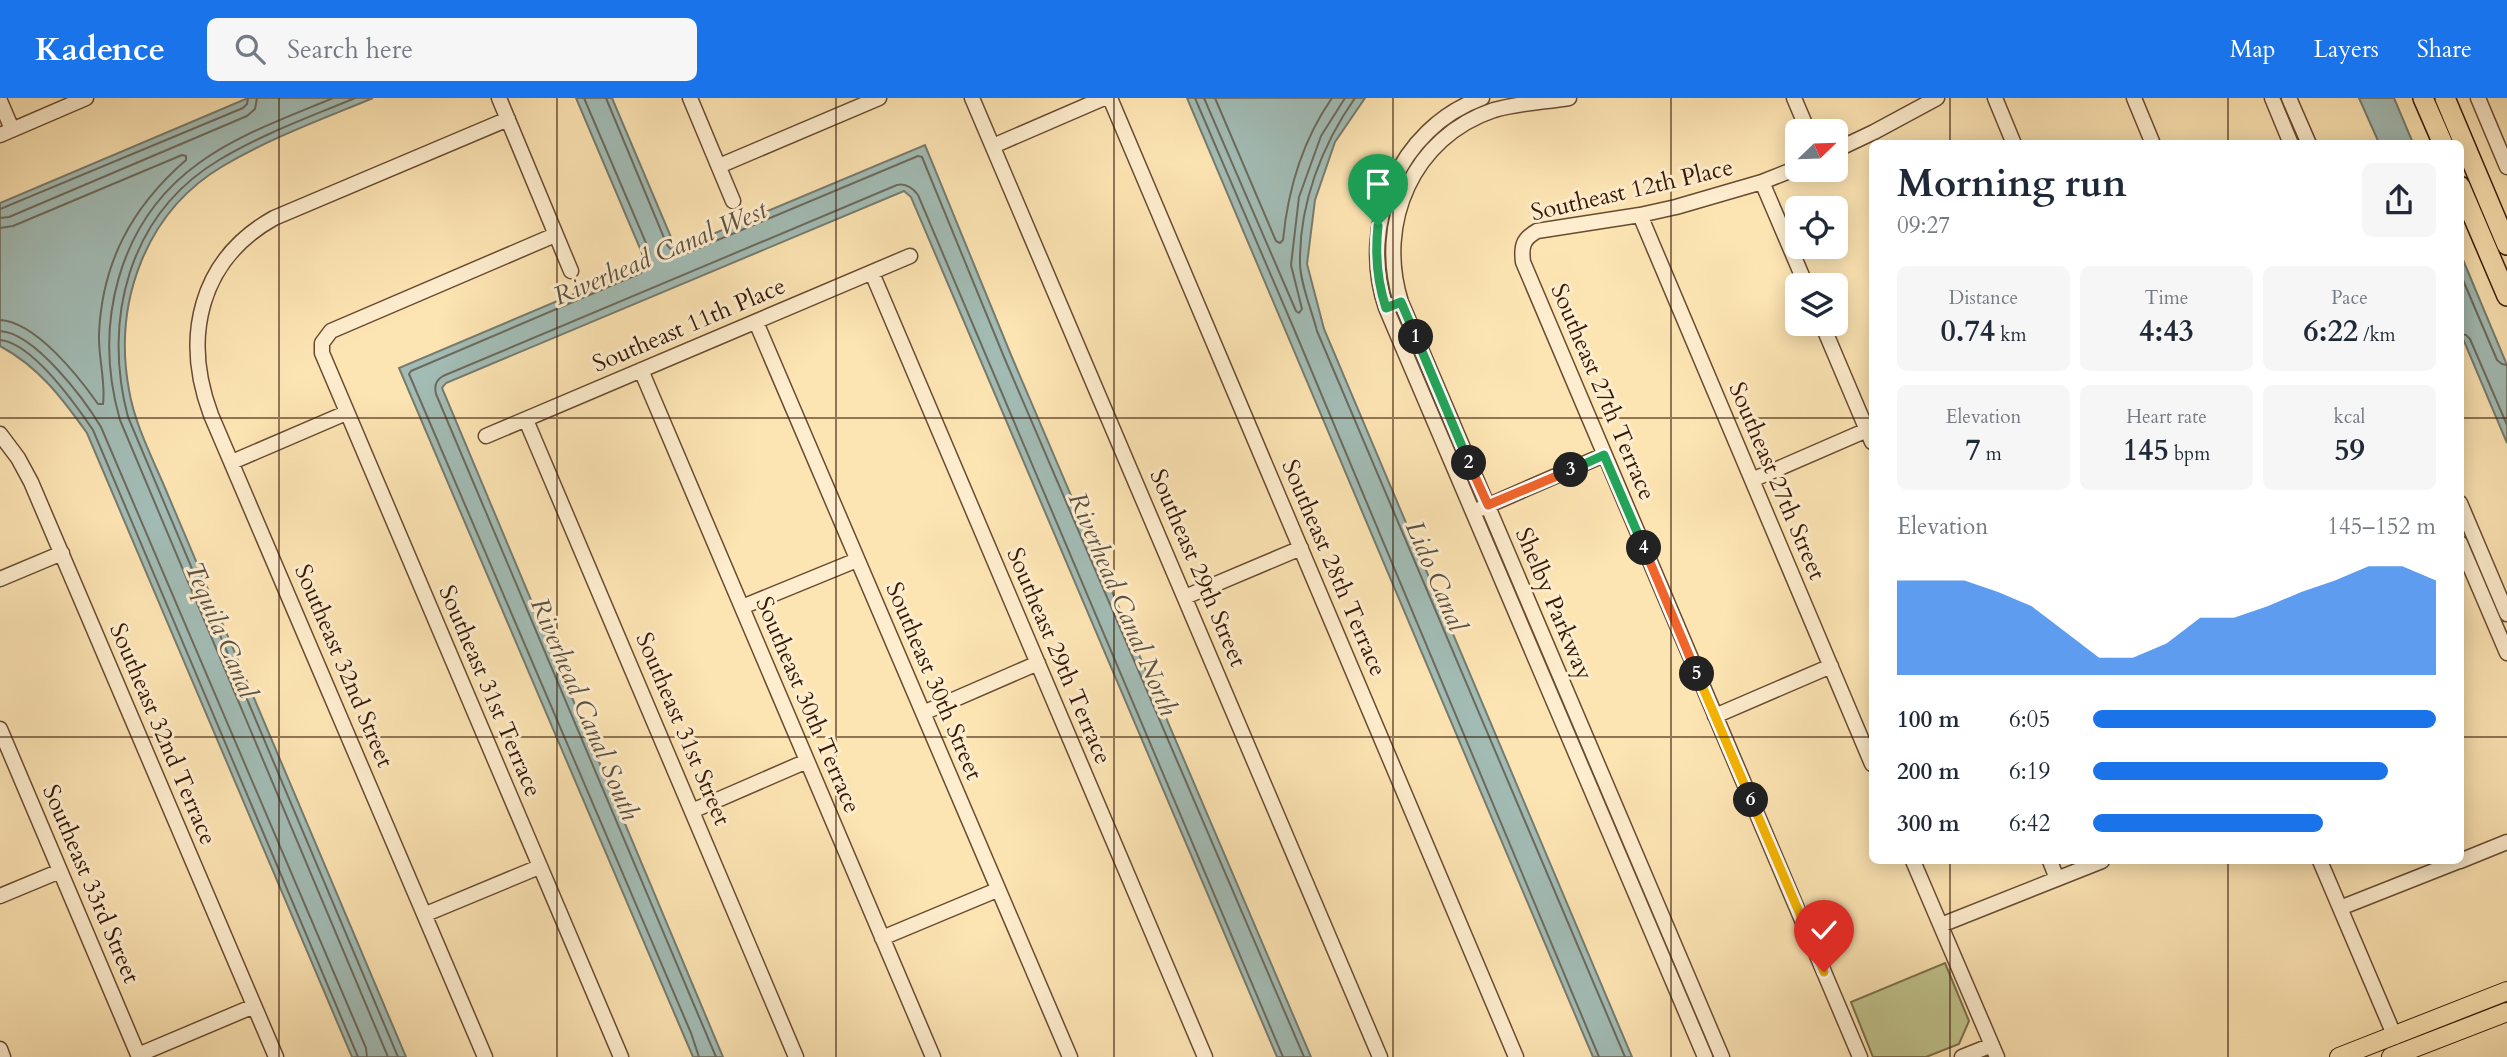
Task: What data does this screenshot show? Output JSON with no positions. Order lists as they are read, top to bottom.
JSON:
{
  "streets": {
    "street": [
      "Southeast 12th Place",
      "Southeast 11th Place",
      "Southeast 27th Terrace",
      "Southeast 27th Street",
      "Southeast 29th Street",
      "Southeast 28th Terrace",
      "Shelby Parkway",
      "Southeast 29th Terrace",
      "Southeast 32nd Street",
      "Southeast 30th Street",
      "Southeast 31st Terrace",
      "Southeast 30th Terrace",
      "Southeast 31st Street",
      "Southeast 32nd Terrace",
      "Southeast 33rd Street"
    ]
  },
  "crossings": [
    ["Southeast 12th Place", "Southeast 27th Terrace"],
    ["Southeast 12th Place", "Southeast 27th Street"],
    ["Southeast 11th Place", "Southeast 29th Terrace"],
    ["Southeast 11th Place", "Southeast 30th Street"],
    ["Southeast 11th Place", "Southeast 30th Terrace"],
    ["Southeast 11th Place", "Southeast 31st Street"]
  ],
  "water": [
    "Riverhead Canal West",
    "Lido Canal",
    "Riverhead Canal North",
    "Tequila Canal",
    "Riverhead Canal South"
  ],
  "north": "top right",
  "page": {
    "header": "Kadence",
    "search": "Search here",
    "nav": ["Map", "Layers", "Share"],
    "heading": ["Morning run", "09:27"],
    "stats": [
      ["Distance", "0.74 km"],
      ["Time", "4:43"],
      ["Pace", "6:22 /km"],
      ["Elevation", "7 m"],
      ["Heart rate", "145 bpm"],
      ["kcal", "59"]
    ],
    "pins": [
      "1",
      "2",
      "3",
      "4",
      "5",
      "6"
    ],
    "chart": ["Elevation", "145–152 m"],
    "list": [
      {
        "name": "100 m",
        "note": "6:05"
      },
      {
        "name": "200 m",
        "note": "6:19"
      },
      {
        "name": "300 m",
        "note": "6:42"
      }
    ]
  }
}
